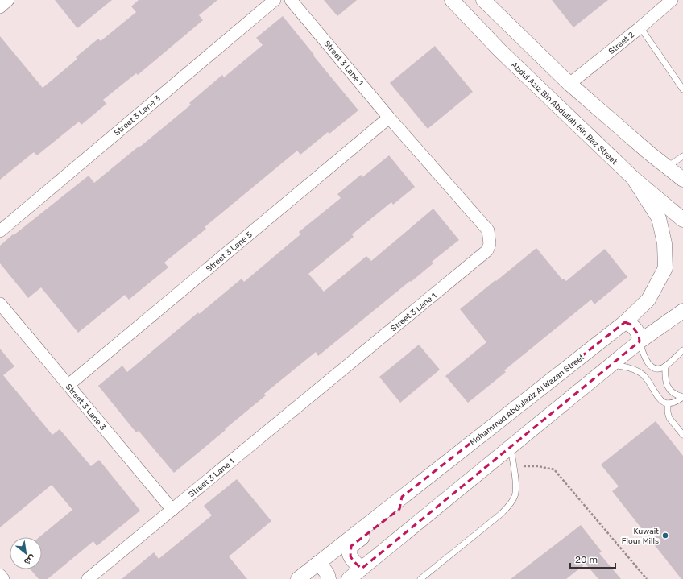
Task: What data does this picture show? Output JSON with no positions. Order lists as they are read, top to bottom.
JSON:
{
  "streets": {
    "street": [
      "Street 2",
      "Street 3 Lane 1",
      "Abdul Aziz Bin Abdullah Bin Baz Street",
      "Street 3 Lane 3",
      "Street 3 Lane 5",
      "Mohammad Abdulaziz Al Wazan Street"
    ]
  },
  "crossings": [
    ["Street 3 Lane 1", "Street 3 Lane 3"],
    ["Street 3 Lane 1", "Street 3 Lane 5"],
    ["Abdul Aziz Bin Abdullah Bin Baz Street", "Mohammad Abdulaziz Al Wazan Street"],
    ["Street 3 Lane 3", "Street 3 Lane 5"]
  ],
  "places": ["Kuwait Flour Mills"],
  "scale_bar": "20 m",
  "north": "bottom right"
}
